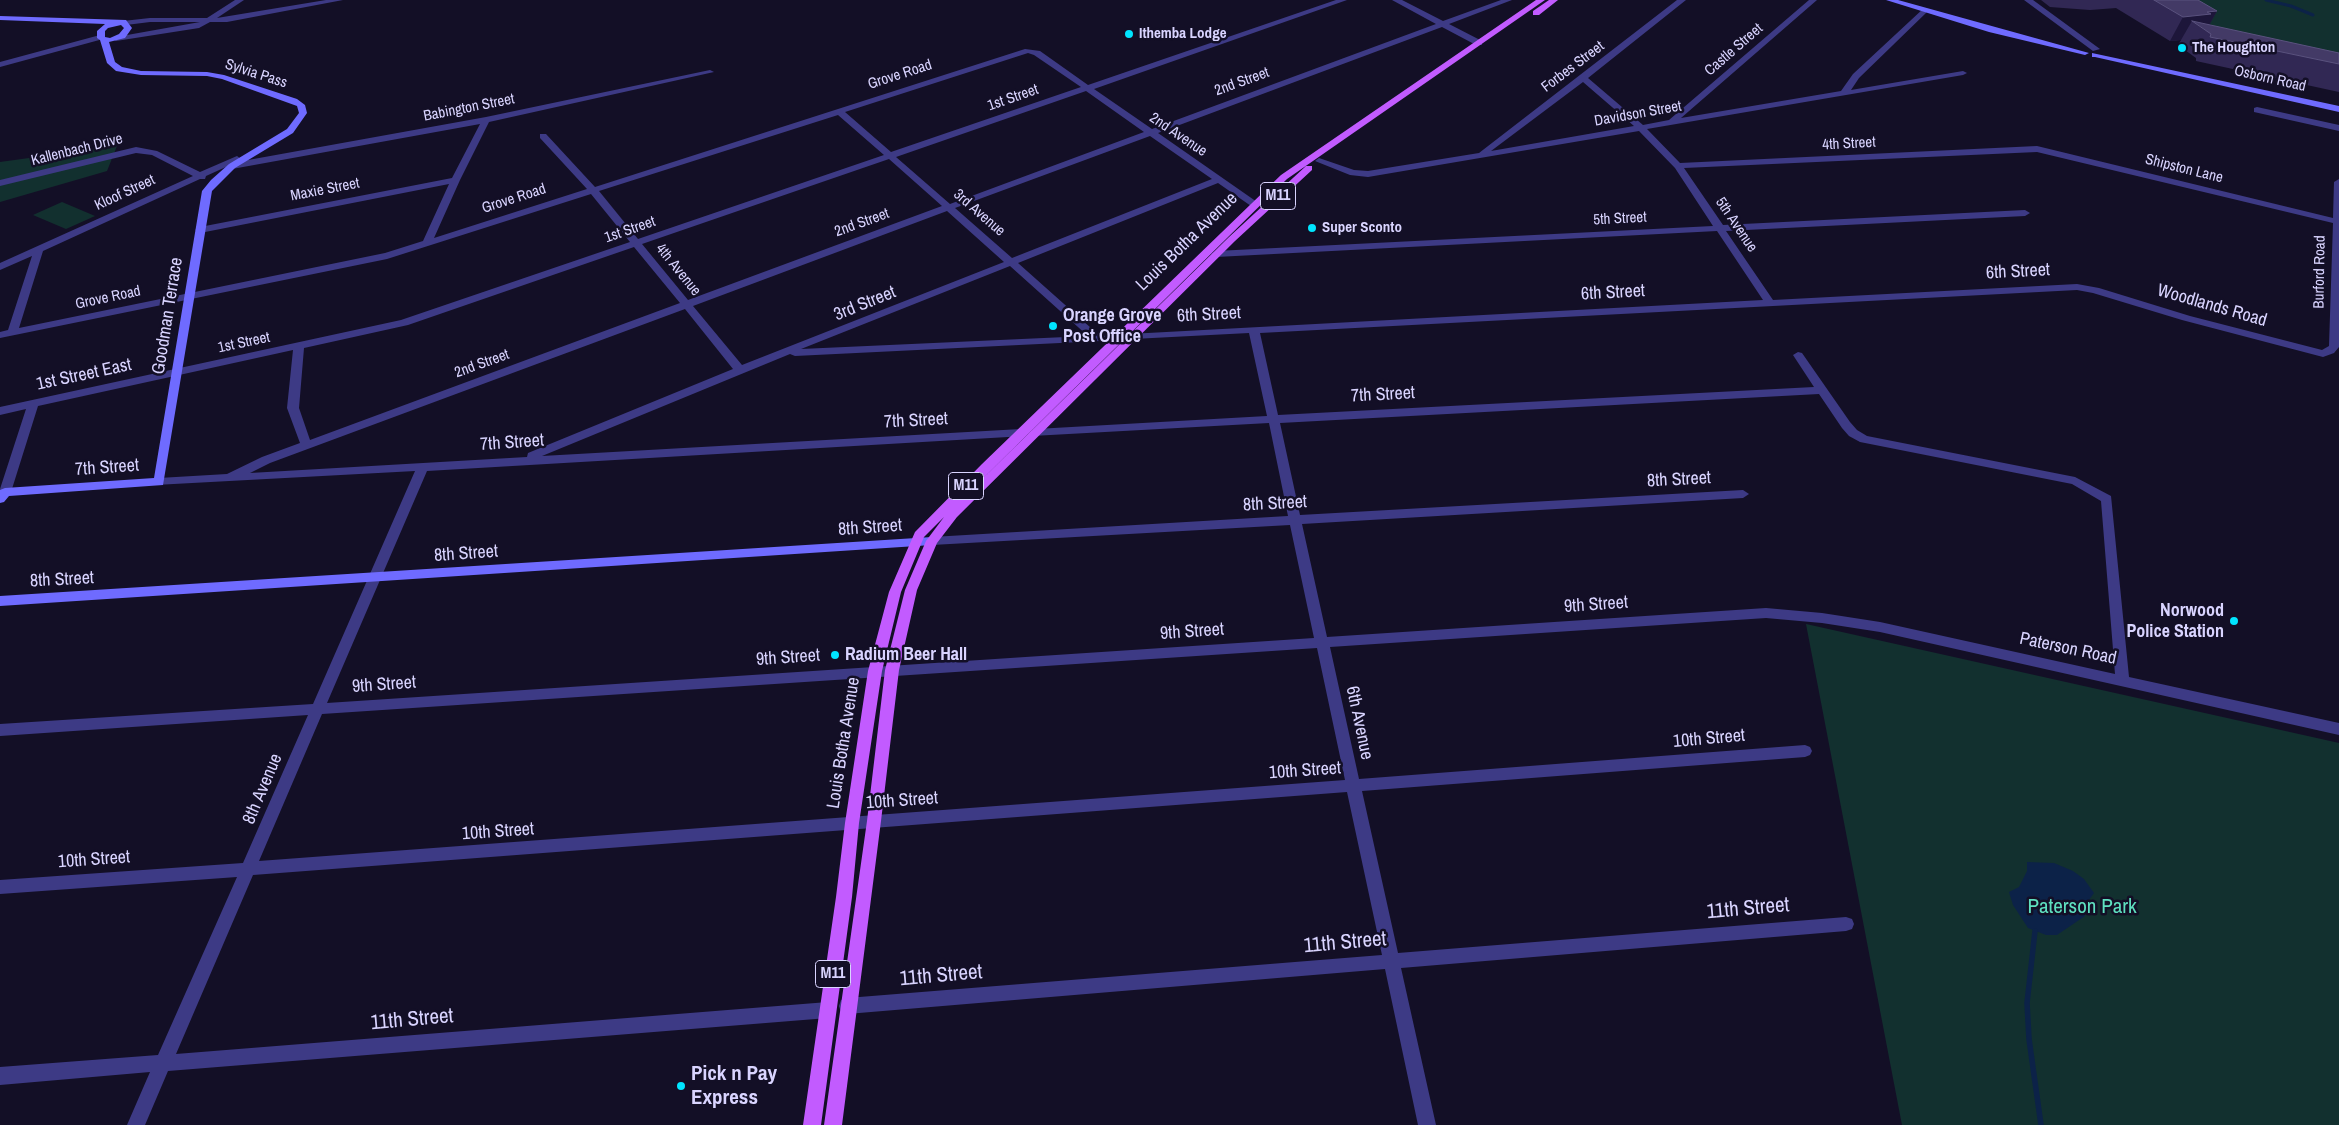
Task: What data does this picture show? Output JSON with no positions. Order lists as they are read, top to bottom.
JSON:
{
  "streets": {
    "main road": [
      "Sylvia Pass",
      "Osborn Road",
      "M11",
      "Louis Botha Avenue",
      "Goodman Terrace",
      "7th Street",
      "8th Street"
    ],
    "street": [
      "Castle Street",
      "Forbes Street",
      "Grove Road",
      "2nd Street",
      "1st Street",
      "Babington Street",
      "Davidson Street",
      "2nd Avenue",
      "4th Street",
      "Kallenbach Drive",
      "Shipston Lane",
      "Maxie Street",
      "Kloof Street",
      "3rd Avenue",
      "5th Street",
      "5th Avenue",
      "4th Avenue",
      "6th Street",
      "Burford Road",
      "3rd Street",
      "Woodlands Road",
      "1st Street East",
      "9th Street",
      "Paterson Road",
      "6th Avenue",
      "10th Street",
      "8th Avenue",
      "11th Street"
    ]
  },
  "crossings": [
    ["Castle Street", "Davidson Street"],
    ["Forbes Street", "Davidson Street"],
    ["Forbes Street", "5th Avenue"],
    ["Sylvia Pass", "Babington Street"],
    ["Sylvia Pass", "Kloof Street"],
    ["Sylvia Pass", "Goodman Terrace"],
    ["Grove Road", "2nd Avenue"],
    ["Grove Road", "3rd Avenue"],
    ["Grove Road", "4th Avenue"],
    ["Grove Road", "Goodman Terrace"],
    ["2nd Street", "2nd Avenue"],
    ["2nd Street", "3rd Avenue"],
    ["2nd Street", "4th Avenue"],
    ["2nd Street", "7th Street"],
    ["1st Street", "2nd Avenue"],
    ["1st Street", "3rd Avenue"],
    ["1st Street", "4th Avenue"],
    ["1st Street", "Goodman Terrace"],
    ["1st Street", "1st Street East"],
    ["Babington Street", "Goodman Terrace"],
    ["Davidson Street", "5th Avenue"],
    ["Davidson Street", "Louis Botha Avenue"],
    ["2nd Avenue", "Louis Botha Avenue"],
    ["2nd Avenue", "3rd Street"],
    ["4th Street", "Shipston Lane"],
    ["4th Street", "5th Avenue"],
    ["Kallenbach Drive", "Kloof Street"],
    ["Kallenbach Drive", "Goodman Terrace"],
    ["Shipston Lane", "Burford Road"],
    ["Maxie Street", "Goodman Terrace"],
    ["3rd Avenue", "3rd Street"],
    ["5th Street", "5th Avenue"],
    ["5th Street", "Louis Botha Avenue"],
    ["5th Avenue", "6th Street"],
    ["Louis Botha Avenue", "6th Street"],
    ["Louis Botha Avenue", "7th Street"],
    ["Louis Botha Avenue", "8th Street"],
    ["Louis Botha Avenue", "9th Street"],
    ["Louis Botha Avenue", "10th Street"],
    ["Louis Botha Avenue", "11th Street"],
    ["4th Avenue", "3rd Street"],
    ["6th Street", "Woodlands Road"],
    ["6th Street", "6th Avenue"],
    ["Burford Road", "Woodlands Road"],
    ["3rd Street", "7th Street"],
    ["Goodman Terrace", "1st Street East"],
    ["Goodman Terrace", "7th Street"],
    ["7th Street", "6th Avenue"],
    ["7th Street", "8th Avenue"],
    ["8th Street", "6th Avenue"],
    ["8th Street", "8th Avenue"],
    ["9th Street", "Paterson Road"],
    ["9th Street", "6th Avenue"],
    ["9th Street", "8th Avenue"],
    ["6th Avenue", "10th Street"],
    ["6th Avenue", "11th Street"],
    ["10th Street", "8th Avenue"],
    ["8th Avenue", "11th Street"]
  ],
  "parks": ["Paterson Park"],
  "places": [
    "Ithemba Lodge",
    "The Houghton",
    "Super Sconto",
    "Orange Grove Post Office",
    "Norwood Police Station",
    "Radium Beer Hall",
    "Pick n Pay Express"
  ]
}
